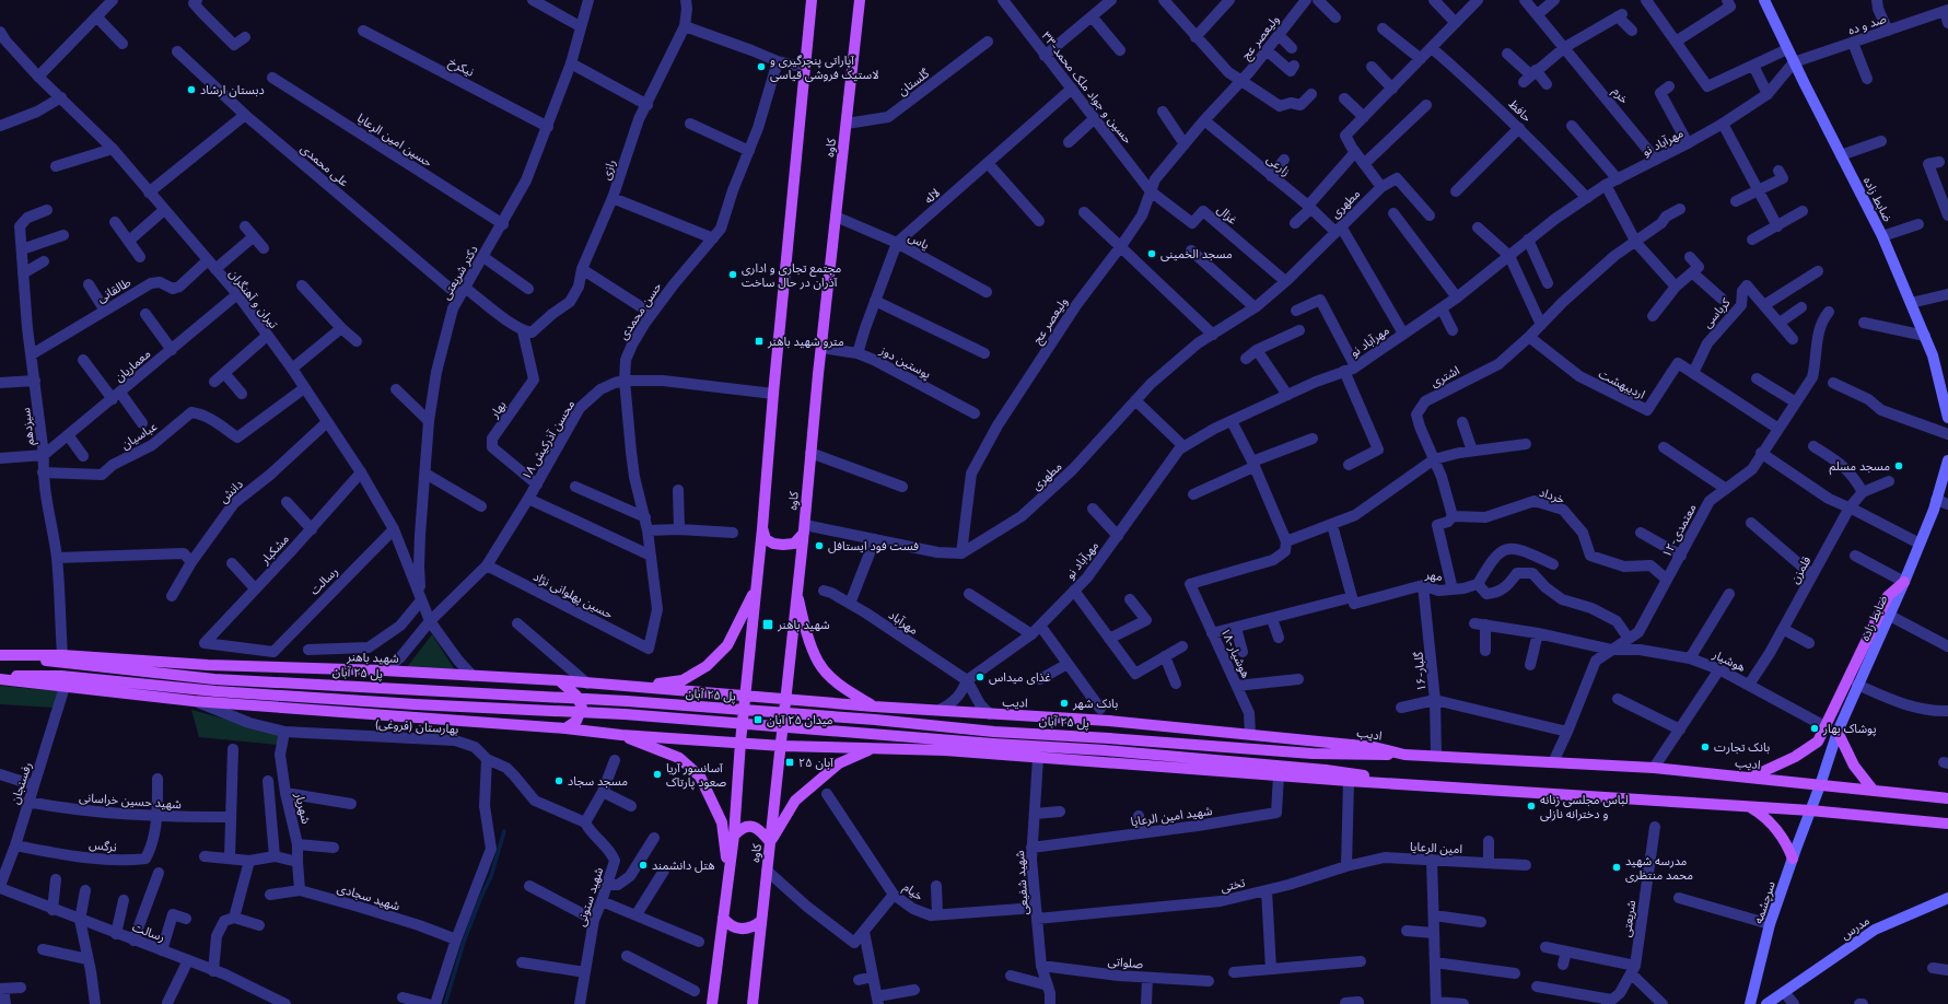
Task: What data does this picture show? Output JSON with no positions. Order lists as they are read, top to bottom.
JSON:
{
  "streets": {
    "main road": [
      "کاوه",
      "ضابط زاده",
      "شهید باهنر",
      "پل ۲۵ آبان",
      "ادیب",
      "سرچشمه",
      "مدرس"
    ],
    "street": [
      "صد و ده",
      "ولیعصر عج",
      "نیکرخ",
      "گلستان",
      "۳۳-حسین و جواد ملک محمد",
      "خرم",
      "حافظ",
      "حسین امین الرعایا",
      "مهرآباد نو",
      "علی محمدی",
      "زارعی",
      "رازی",
      "لاله",
      "مطهری",
      "غزال",
      "یاس",
      "دکتر شریعتی",
      "طالقانی",
      "تیران و آهنگران",
      "حسن محمدی",
      "کرباسی",
      "پوستین دوز",
      "معماریان",
      "اشتری",
      "اردیبهشت",
      "بهار",
      "سیزدهم",
      "عباسیان",
      "محسن آذرکیش ۱۸",
      "دانش",
      "خرداد",
      "۱۲-معتمدی",
      "مشکبار",
      "قلمزن",
      "مهر",
      "رسالت",
      "حسین پهلوانی نژاد",
      "مهرآباد",
      "۱۸-هوشیار",
      "هوشیار",
      "۱۶-گلبار",
      "بهارستان (فروغی)",
      "رفسنجان",
      "شهید حسین خراسانی",
      "شهریار",
      "شهید امین الرعایا",
      "نرگس",
      "امین الرعایا",
      "شهید شفیعی",
      "تختی",
      "خیام",
      "شهید سجادی",
      "شهید ستونی",
      "شریعتی",
      "صلواتی"
    ]
  },
  "crossings": [
    ["صد و ده", "مهرآباد نو"],
    ["صد و ده", "ضابط زاده"],
    ["ولیعصر عج", "۳۳-حسین و جواد ملک محمد"],
    ["ولیعصر عج", "زارعی"],
    ["ولیعصر عج", "مطهری"],
    ["ولیعصر عج", "غزال"],
    ["نیکرخ", "دکتر شریعتی"],
    ["گلستان", "کاوه"],
    ["۳۳-حسین و جواد ملک محمد", "لاله"],
    ["۳۳-حسین و جواد ملک محمد", "غزال"],
    ["خرم", "مهرآباد نو"],
    ["حافظ", "مهرآباد نو"],
    ["حسین امین الرعایا", "دکتر شریعتی"],
    ["مهرآباد نو", "زارعی"],
    ["مهرآباد نو", "ضابط زاده"],
    ["مهرآباد نو", "مهرآباد"],
    ["کاوه", "یاس"],
    ["کاوه", "پوستین دوز"],
    ["کاوه", "محسن آذرکیش ۱۸"],
    ["کاوه", "شهید باهنر"],
    ["کاوه", "ادیب"],
    ["علی محمدی", "رازی"],
    ["علی محمدی", "دکتر شریعتی"],
    ["علی محمدی", "بهار"],
    ["زارعی", "مطهری"],
    ["رازی", "بهار"],
    ["لاله", "یاس"],
    ["لاله", "پوستین دوز"],
    ["ضابط زاده", "ادیب"],
    ["ضابط زاده", "سرچشمه"],
    ["مطهری", "غزال"],
    ["دکتر شریعتی", "تیران و آهنگران"],
    ["طالقانی", "تیران و آهنگران"],
    ["طالقانی", "سیزدهم"],
    ["تیران و آهنگران", "معماریان"],
    ["تیران و آهنگران", "عباسیان"],
    ["تیران و آهنگران", "محسن آذرکیش ۱۸"],
    ["تیران و آهنگران", "دانش"],
    ["تیران و آهنگران", "مشکبار"],
    ["تیران و آهنگران", "رسالت"],
    ["تیران و آهنگران", "شهید باهنر"],
    ["حسن محمدی", "محسن آذرکیش ۱۸"],
    ["حسن محمدی", "حسین پهلوانی نژاد"],
    ["کرباسی", "اردیبهشت"],
    ["معماریان", "سیزدهم"],
    ["اشتری", "اردیبهشت"],
    ["اشتری", "خرداد"],
    ["اردیبهشت", "۱۲-معتمدی"],
    ["بهار", "محسن آذرکیش ۱۸"],
    ["سیزدهم", "عباسیان"],
    ["سیزدهم", "شهید باهنر"],
    ["محسن آذرکیش ۱۸", "حسین پهلوانی نژاد"],
    ["محسن آذرکیش ۱۸", "شهید باهنر"],
    ["خرداد", "۱۲-معتمدی"],
    ["۱۲-معتمدی", "هوشیار"],
    ["۱۲-معتمدی", "ادیب"],
    ["مشکبار", "رسالت"],
    ["قلمزن", "هوشیار"],
    ["مهر", "۱۸-هوشیار"],
    ["مهر", "۱۶-گلبار"],
    ["رسالت", "رفسنجان"],
    ["۱۸-هوشیار", "ادیب"],
    ["شهید باهنر", "پل ۲۵ آبان"],
    ["شهید باهنر", "ادیب"],
    ["۱۶-گلبار", "ادیب"],
    ["پل ۲۵ آبان", "ادیب"],
    ["بهارستان (فروغی)", "شهریار"],
    ["بهارستان (فروغی)", "شهید ستونی"],
    ["رفسنجان", "شهید حسین خراسانی"],
    ["رفسنجان", "نرگس"],
    ["شهید حسین خراسانی", "نرگس"],
    ["شهریار", "شهید سجادی"],
    ["شهید امین الرعایا", "شهید شفیعی"],
    ["امین الرعایا", "تختی"],
    ["شهید شفیعی", "تختی"],
    ["شهید شفیعی", "خیام"],
    ["شهید شفیعی", "صلواتی"],
    ["تختی", "خیام"]
  ],
  "places": {
    "other": [
      "آپاراتی پنچرگیری و لاستیک فروشی قیاسی",
      "دبستان ارشاد",
      "مسجد الخمینی",
      "مجتمع تجاری و اداری آذران در حال ساخت",
      "مسجد مسلم",
      "فست فود ایستافل",
      "غذای میداس",
      "بانک شهر",
      "پوشاک بهار",
      "بانک تجارت",
      "آسانسور آریا صعود پارتاک",
      "مسجد سجاد",
      "لباس مجلسی زنانه و دخترانه نازلی",
      "هتل دانشمند",
      "مدرسه شهید محمد منتظری"
    ],
    "transit": [
      "مترو شهید باهنر",
      "شهید باهنر",
      "میدان ۲۵ آبان",
      "۲۵ آبان"
    ]
  }
}
